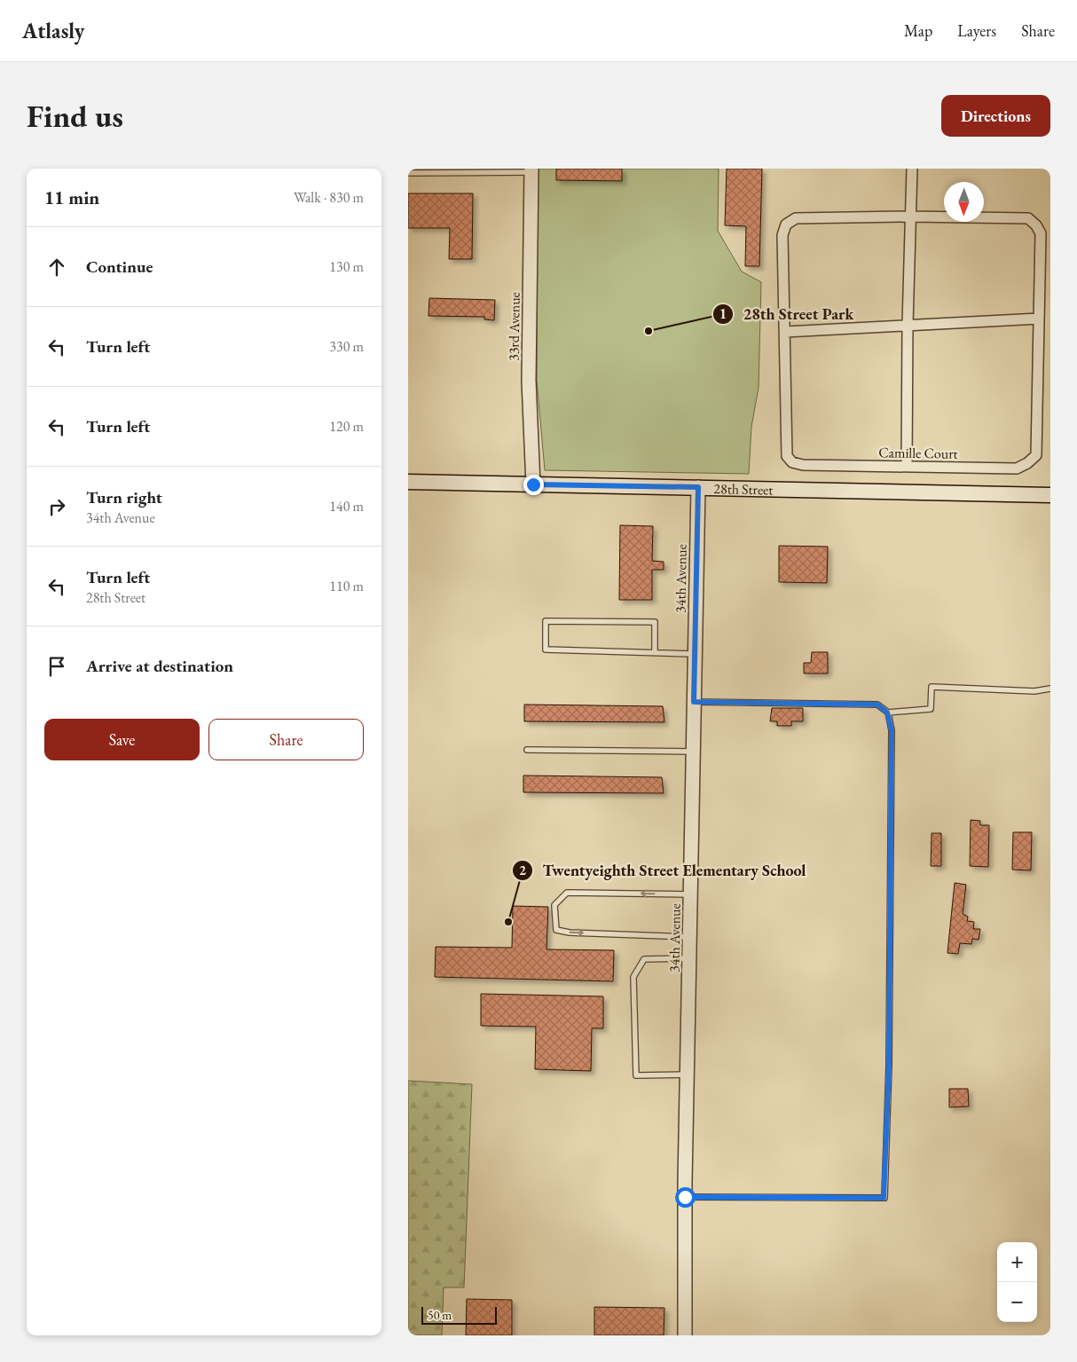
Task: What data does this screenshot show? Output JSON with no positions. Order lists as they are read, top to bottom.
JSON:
{
  "streets": {
    "main road": ["28th Street"],
    "street": ["33rd Avenue", "Camille Court", "34th Avenue"]
  },
  "crossings": [
    ["33rd Avenue", "28th Street"],
    ["28th Street", "34th Avenue"]
  ],
  "places": ["28th Street Park", "Twentyeighth Street Elementary School"],
  "scale_bar": "50 m",
  "north": "bottom",
  "page": {
    "header": "Atlasly",
    "nav": ["Map", "Layers", "Share"],
    "buttons": [
      "Directions",
      ["Save", "Share"]
    ],
    "title": "Find us",
    "heading": ["11 min", "Walk · 830 m"],
    "list": [
      ["Continue", "130 m"],
      ["Turn left", "330 m"],
      ["Turn left", "120 m"],
      ["Turn right", "34th Avenue", "140 m"],
      ["Turn left", "28th Street", "110 m"],
      "Arrive at destination"
    ],
    "map_buttons": ["+", "−"],
    "scale": "50 m"
  }
}
